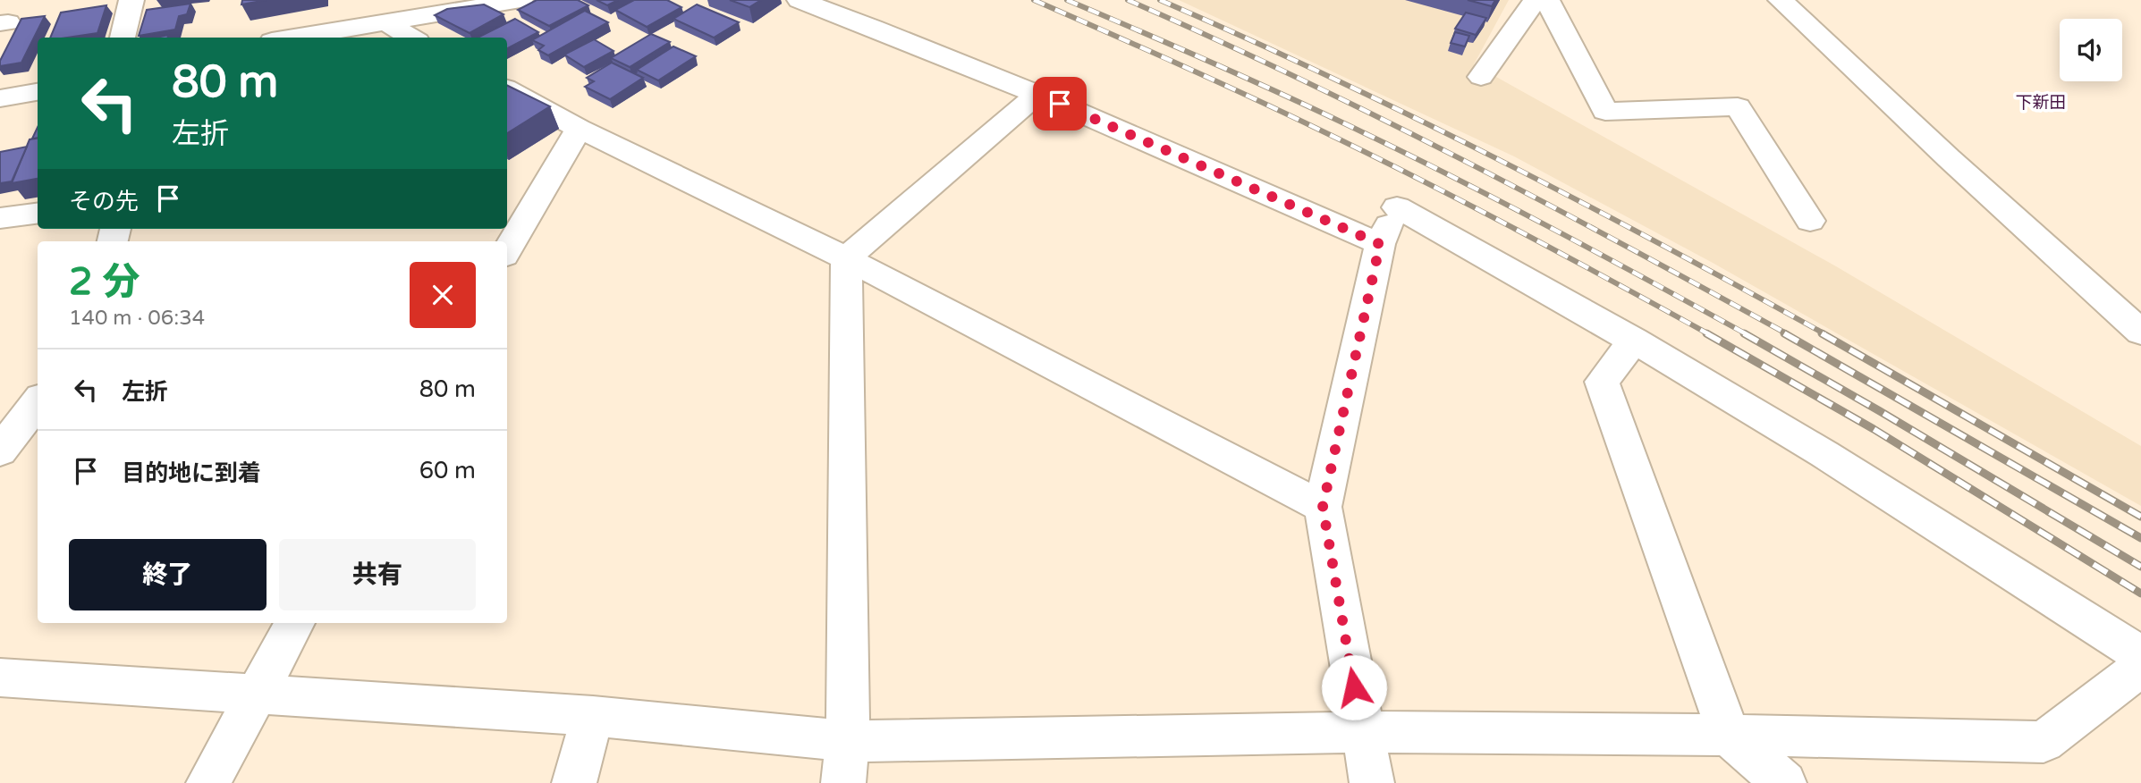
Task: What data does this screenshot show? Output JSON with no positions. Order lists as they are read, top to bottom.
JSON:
{
  "districts": ["下新田"],
  "page": {
    "turn": ["80 m", "左折"],
    "then": "その先",
    "heading": ["2 分", "140 m · 06:34"],
    "list": [
      {
        "name": "左折",
        "value": "80 m"
      },
      {
        "name": "目的地に到着",
        "value": "60 m"
      }
    ],
    "buttons": ["終了", "共有"]
  }
}
